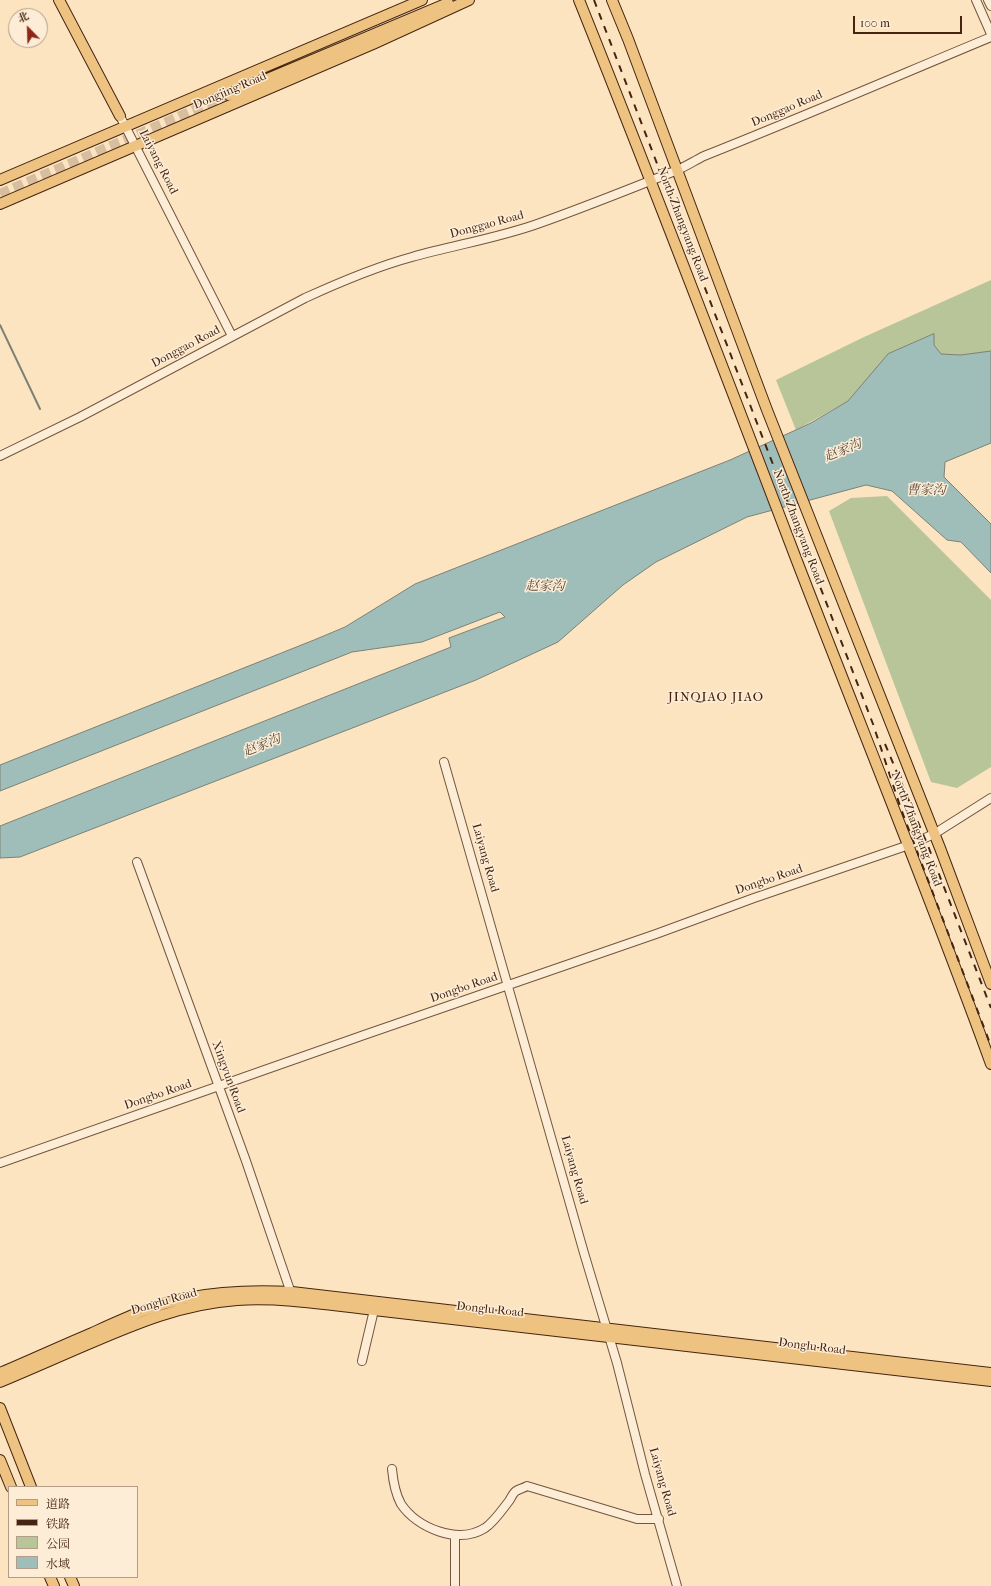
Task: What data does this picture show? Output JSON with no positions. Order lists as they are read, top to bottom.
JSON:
{
  "streets": {
    "main road": [
      "Dongjing Road",
      "Laiyang Road",
      "North Zhangyang Road",
      "Donglu Road"
    ],
    "street": ["Donggao Road", "Dongbo Road", "Xingyun Road"]
  },
  "crossings": [
    ["Dongjing Road", "Laiyang Road"],
    ["Donggao Road", "Laiyang Road"],
    ["Donggao Road", "North Zhangyang Road"],
    ["Laiyang Road", "Dongbo Road"],
    ["Laiyang Road", "Donglu Road"],
    ["North Zhangyang Road", "Dongbo Road"],
    ["Dongbo Road", "Xingyun Road"],
    ["Xingyun Road", "Donglu Road"]
  ],
  "districts": ["JINQIAO JIAO"],
  "water": ["赵家沟", "曹家沟"],
  "legend": [
    "道路",
    "铁路",
    "公园",
    "水域"
  ],
  "scale_bar": "100 m",
  "north": "top left"
}
